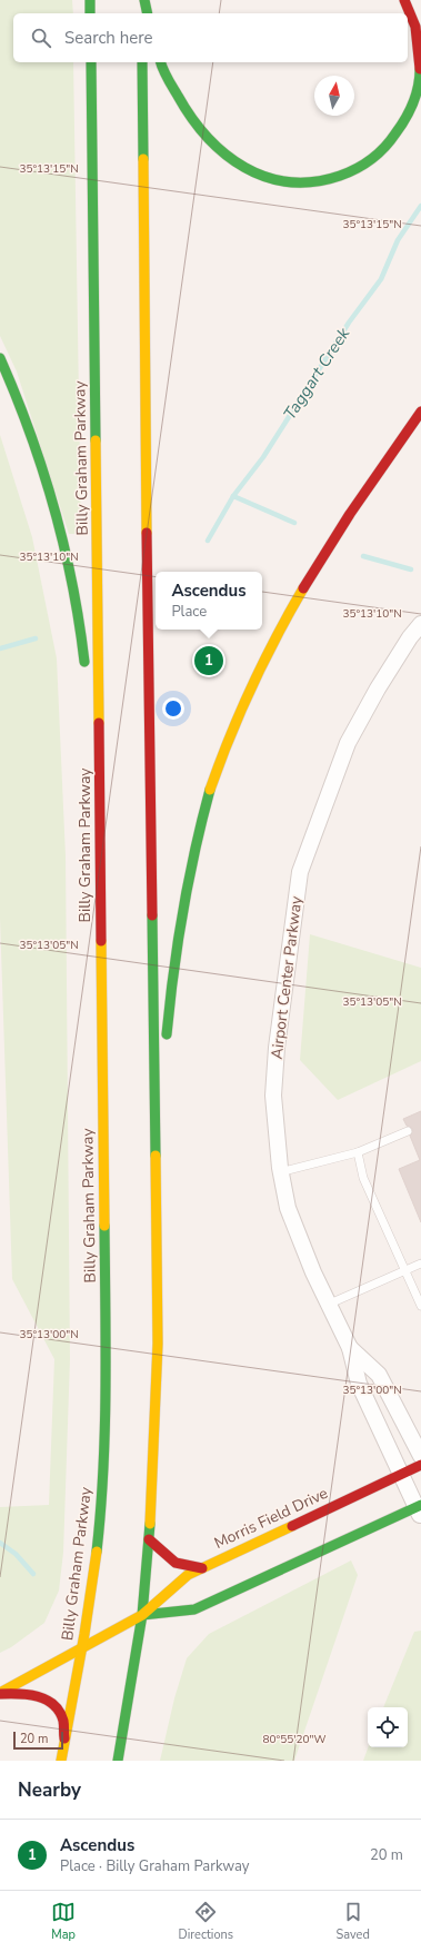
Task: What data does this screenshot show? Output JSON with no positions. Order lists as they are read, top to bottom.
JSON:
{
  "streets": {
    "main road": ["Billy Graham Parkway", "Morris Field Drive"],
    "street": ["Airport Center Parkway"]
  },
  "crossings": [
    ["Billy Graham Parkway", "Morris Field Drive"],
    ["Airport Center Parkway", "Morris Field Drive"]
  ],
  "water": ["Taggart Creek"],
  "scale_bar": "20 m",
  "north": "top",
  "page": {
    "search": "Search here",
    "popup": ["Ascendus", "Place"],
    "pins": "1",
    "scale": "20 m",
    "heading": "Nearby",
    "list": [
      {
        "mark": "1",
        "name": "Ascendus",
        "note": "Place · Billy Graham Parkway",
        "value": "20 m"
      }
    ],
    "nav": ["Map", "Directions", "Saved"]
  },
  "coordinates": [
    "35°13'15\"N",
    "35°13'10\"N",
    "35°13'05\"N",
    "35°13'00\"N",
    "80°55'20\"W"
  ]
}
